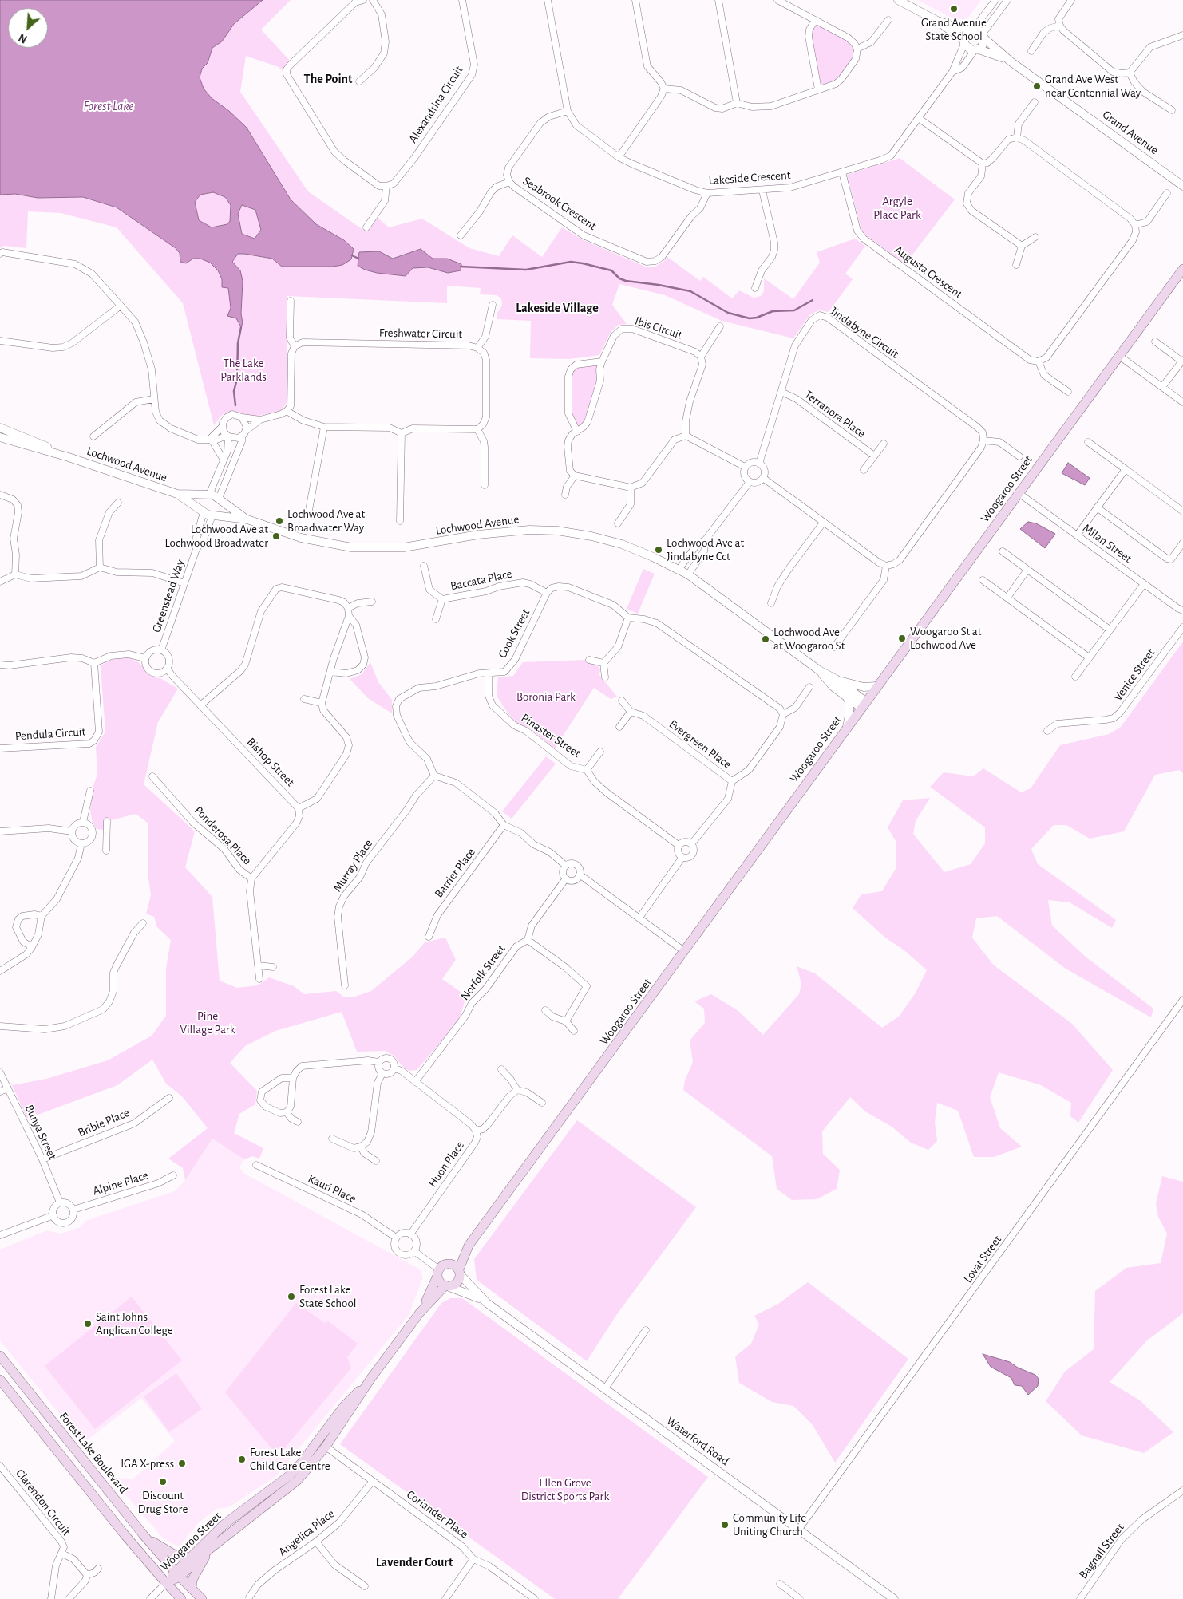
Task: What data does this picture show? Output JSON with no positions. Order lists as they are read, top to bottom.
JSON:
{
  "streets": {
    "main road": ["Woogaroo Street", "Forest Lake Boulevard"],
    "street": [
      "Alexandrina Circuit",
      "Grand Avenue",
      "Lakeside Crescent",
      "Seabrook Crescent",
      "Augusta Crescent",
      "Ibis Circuit",
      "Jindabyne Circuit",
      "Freshwater Circuit",
      "Terranora Place",
      "Lochwood Avenue",
      "Milan Street",
      "Baccata Place",
      "Greenstead Way",
      "Cook Street",
      "Venice Street",
      "Pendula Circuit",
      "Pinaster Street",
      "Evergreen Place",
      "Bishop Street",
      "Ponderosa Place",
      "Murray Place",
      "Barrier Place",
      "Norfolk Street",
      "Bribie Place",
      "Bunya Street",
      "Huon Place",
      "Alpine Place",
      "Kauri Place",
      "Lovat Street",
      "Waterford Road",
      "Clarendon Circuit",
      "Coriander Place",
      "Angelica Place",
      "Bagnall Street"
    ]
  },
  "crossings": [
    ["Grand Avenue", "Lakeside Crescent"],
    ["Lakeside Crescent", "Seabrook Crescent"],
    ["Lakeside Crescent", "Augusta Crescent"],
    ["Jindabyne Circuit", "Terranora Place"],
    ["Lochwood Avenue", "Woogaroo Street"],
    ["Lochwood Avenue", "Greenstead Way"],
    ["Woogaroo Street", "Milan Street"],
    ["Woogaroo Street", "Waterford Road"],
    ["Woogaroo Street", "Forest Lake Boulevard"],
    ["Woogaroo Street", "Coriander Place"],
    ["Baccata Place", "Cook Street"],
    ["Greenstead Way", "Bishop Street"],
    ["Cook Street", "Pinaster Street"],
    ["Cook Street", "Murray Place"],
    ["Pinaster Street", "Evergreen Place"],
    ["Bribie Place", "Bunya Street"],
    ["Bunya Street", "Alpine Place"],
    ["Huon Place", "Kauri Place"],
    ["Lovat Street", "Waterford Road"],
    ["Coriander Place", "Angelica Place"]
  ],
  "districts": ["The Point", "Lakeside Village", "Lavender Court"],
  "water": ["Forest Lake"],
  "parks": [
    "Argyle Place Park",
    "The Lake Parklands",
    "Boronia Park",
    "Pine Village Park",
    "Ellen Grove District Sports Park"
  ],
  "places": [
    "Grand Avenue State School",
    "Grand Ave West near Centennial Way",
    "Lochwood Ave at Broadwater Way",
    "Lochwood Ave at Lochwood Broadwater",
    "Lochwood Ave at Jindabyne Cct",
    "Woogaroo St at Lochwood Ave",
    "Lochwood Ave at Woogaroo St",
    "Forest Lake State School",
    "Saint Johns Anglican College",
    "Forest Lake Child Care Centre",
    "IGA X-press",
    "Discount Drug Store",
    "Community Life Uniting Church"
  ],
  "north": "bottom left"
}
